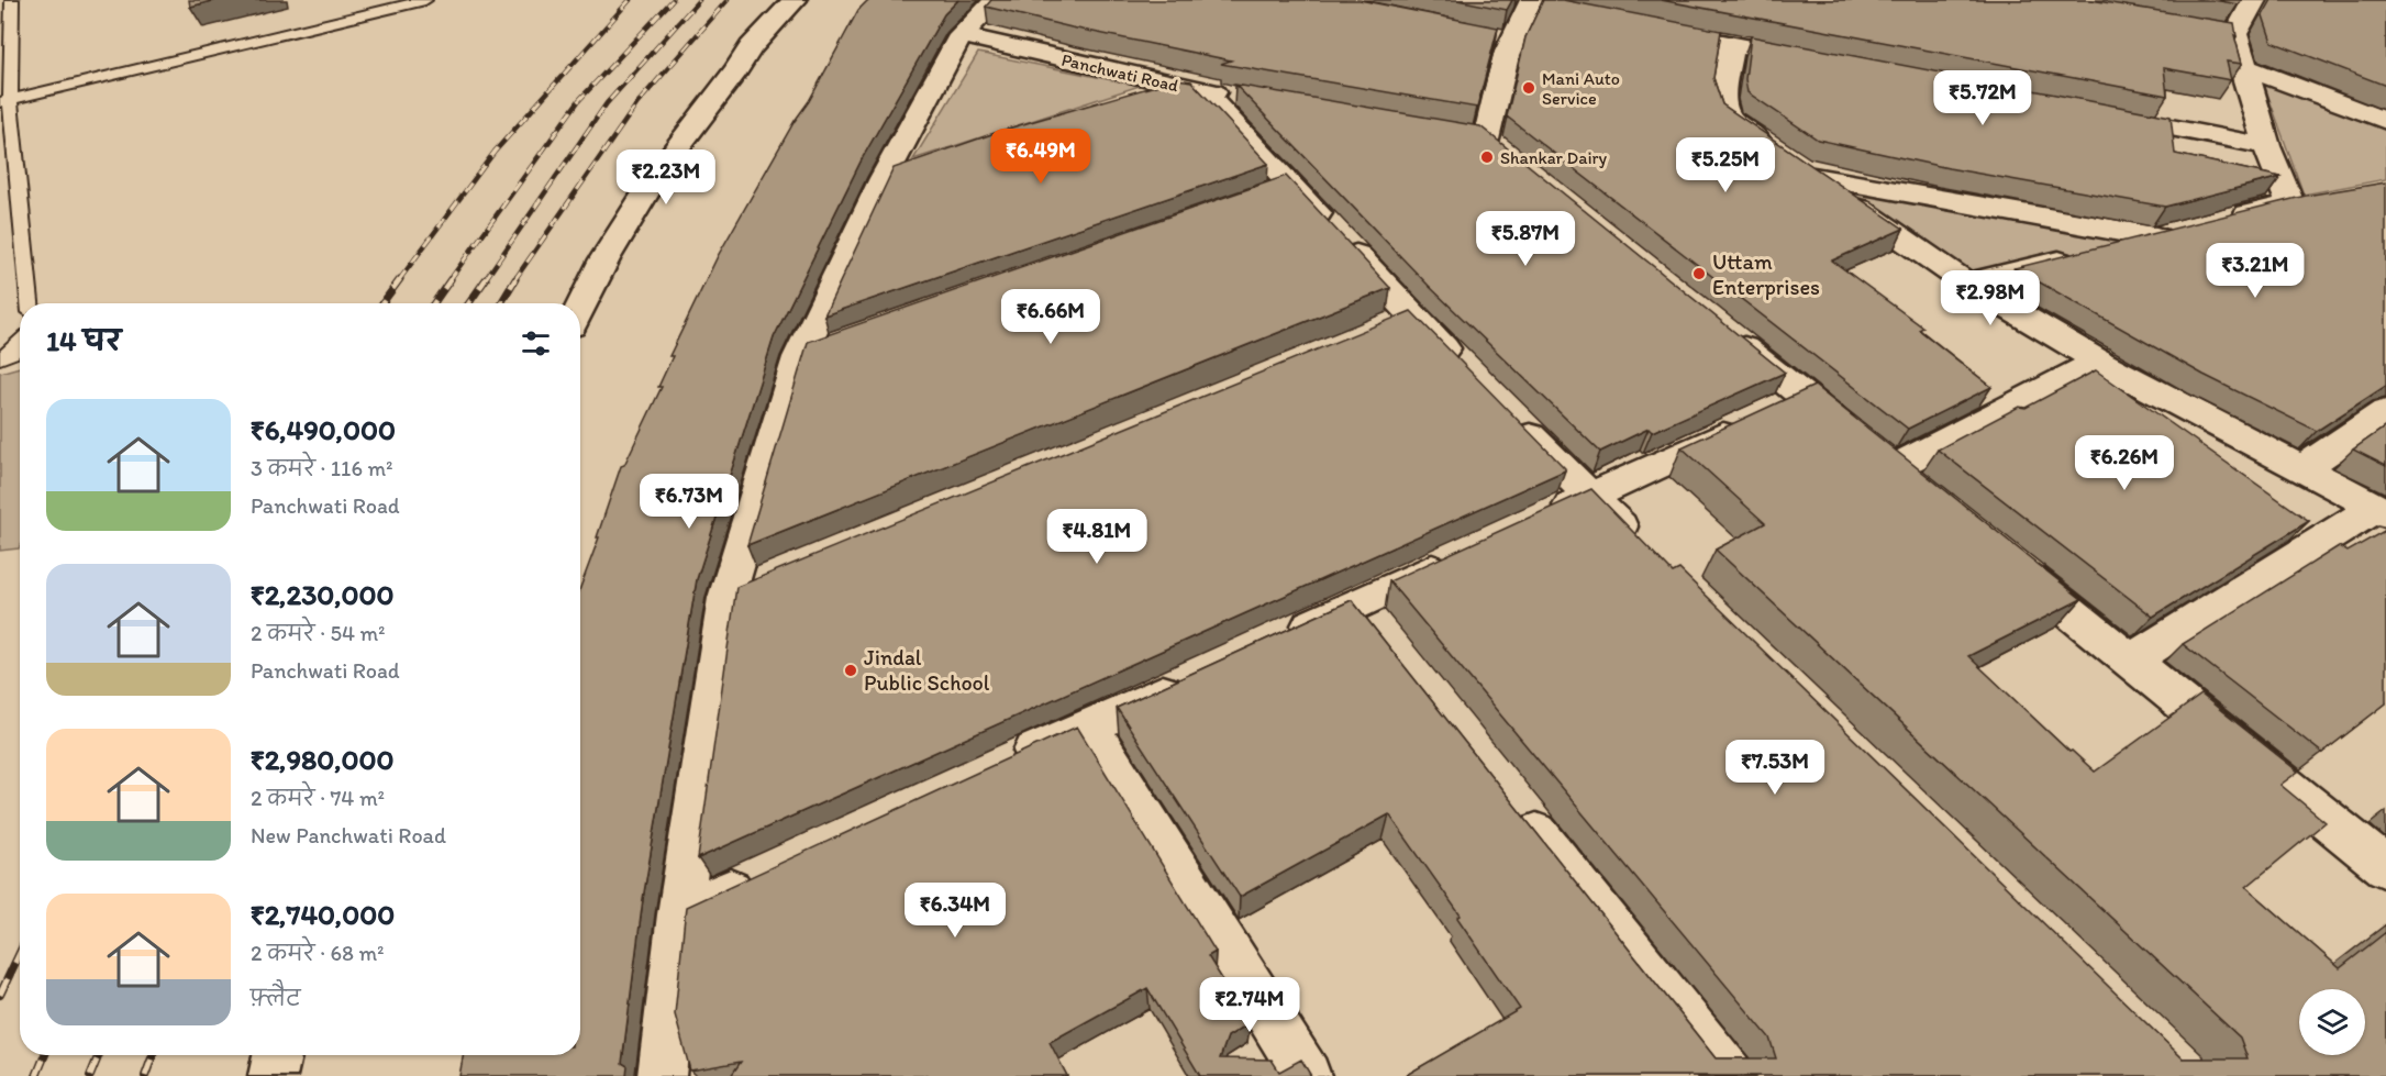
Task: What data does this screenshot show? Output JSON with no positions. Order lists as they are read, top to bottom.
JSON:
{
  "streets": {
    "street": ["Panchwati Road"]
  },
  "places": [
    "Mani Auto Service",
    "Shankar Dairy",
    "Uttam Enterprises",
    "Jindal Public School"
  ],
  "page": {
    "price": [
      "₹5.72M",
      "₹6.49M",
      "₹5.25M",
      "₹2.23M",
      "₹5.87M",
      "₹3.21M",
      "₹2.98M",
      "₹6.66M",
      "₹6.26M",
      "₹6.73M",
      "₹4.81M",
      "₹7.53M",
      "₹6.34M",
      "₹2.74M"
    ],
    "heading": "14 घर",
    "list": [
      {
        "name": "₹6,490,000",
        "note": "3 कमरे · 116 m² · Panchwati Road"
      },
      {
        "name": "₹2,230,000",
        "note": "2 कमरे · 54 m² · Panchwati Road"
      },
      {
        "name": "₹2,980,000",
        "note": "2 कमरे · 74 m² · New Panchwati Road"
      },
      {
        "name": "₹2,740,000",
        "note": "2 कमरे · 68 m² · फ़्लैट"
      }
    ]
  }
}
